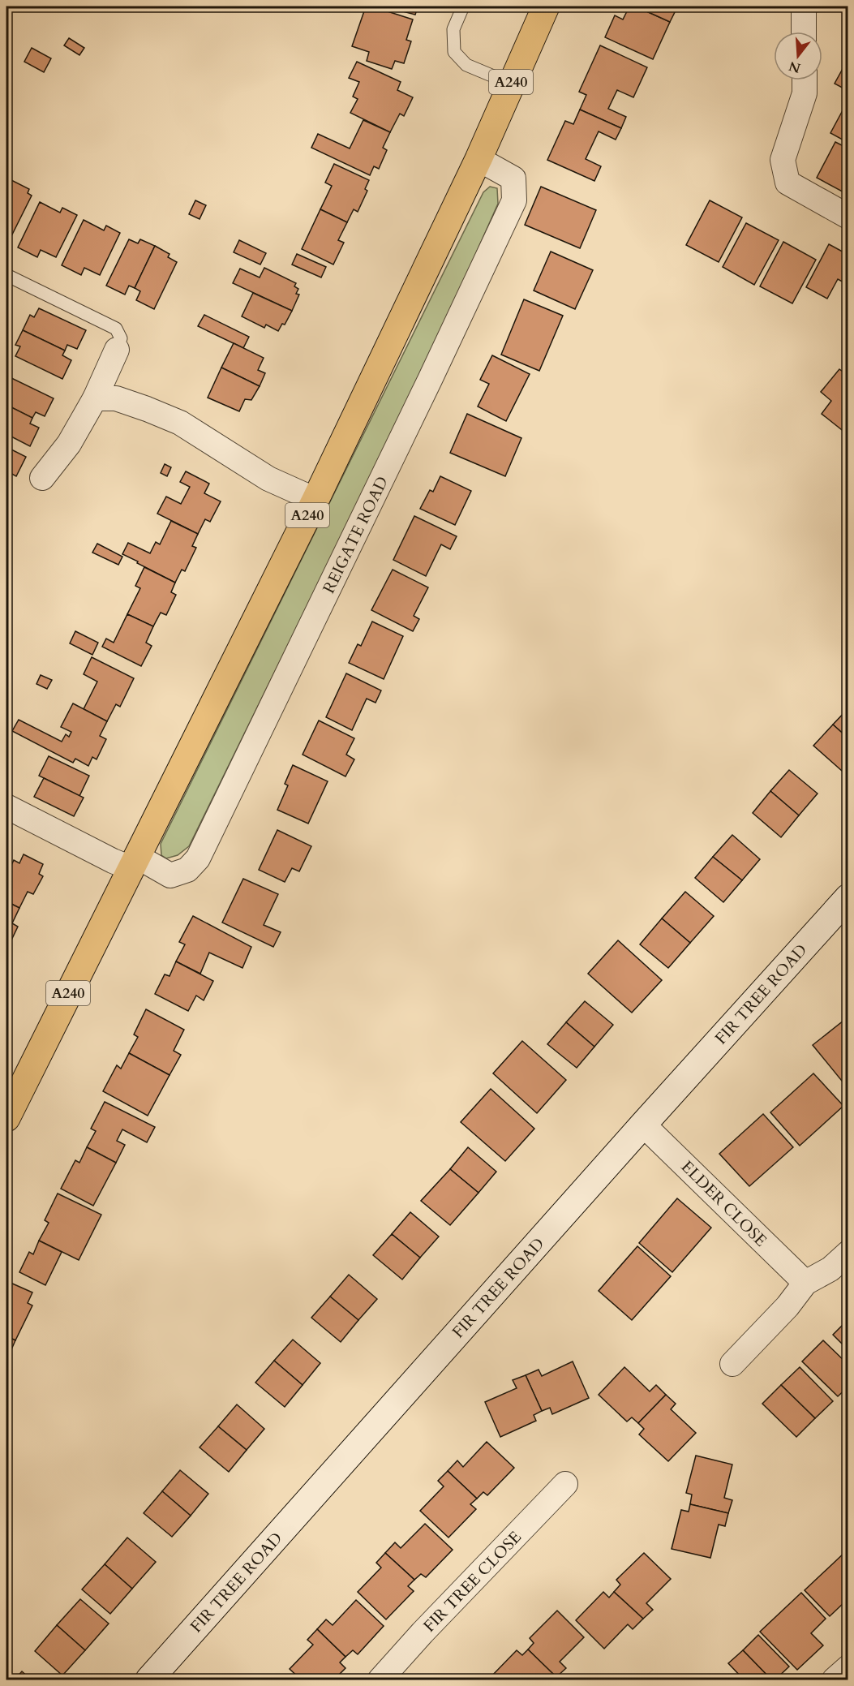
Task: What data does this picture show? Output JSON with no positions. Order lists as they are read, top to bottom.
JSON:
{
  "streets": {
    "highway": ["A240"],
    "main road": ["FIR TREE ROAD"],
    "street": ["REIGATE ROAD", "ELDER CLOSE", "FIR TREE CLOSE"]
  },
  "crossings": [
    ["A240", "REIGATE ROAD"],
    ["FIR TREE ROAD", "ELDER CLOSE"]
  ],
  "north": "bottom"
}
